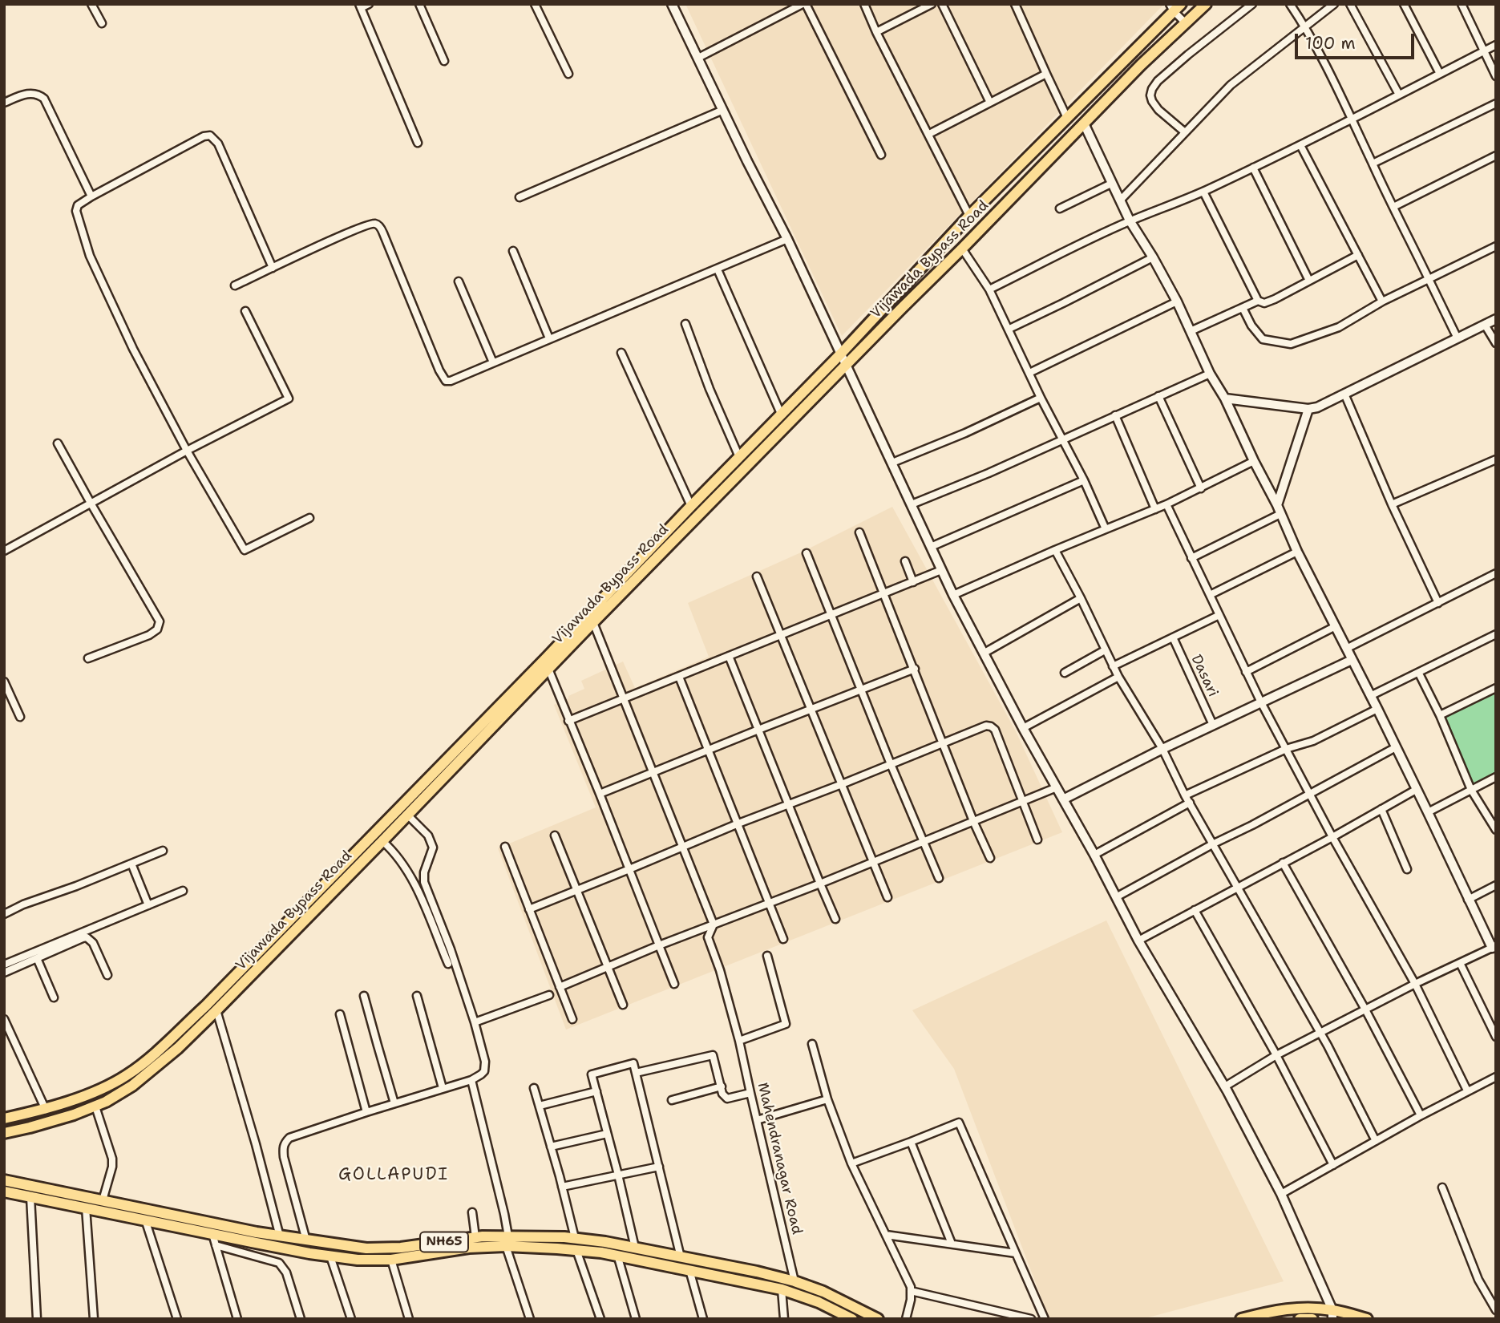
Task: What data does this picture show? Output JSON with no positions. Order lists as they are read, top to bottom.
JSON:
{
  "streets": {
    "main road": ["Vijawada Bypass Road", "NH65"],
    "street": ["Dasari", "Mahendranagar Road"]
  },
  "crossings": [
    ["Mahendranagar Road", "NH65"]
  ],
  "districts": ["GOLLAPUDI"],
  "scale_bar": "100 m"
}
